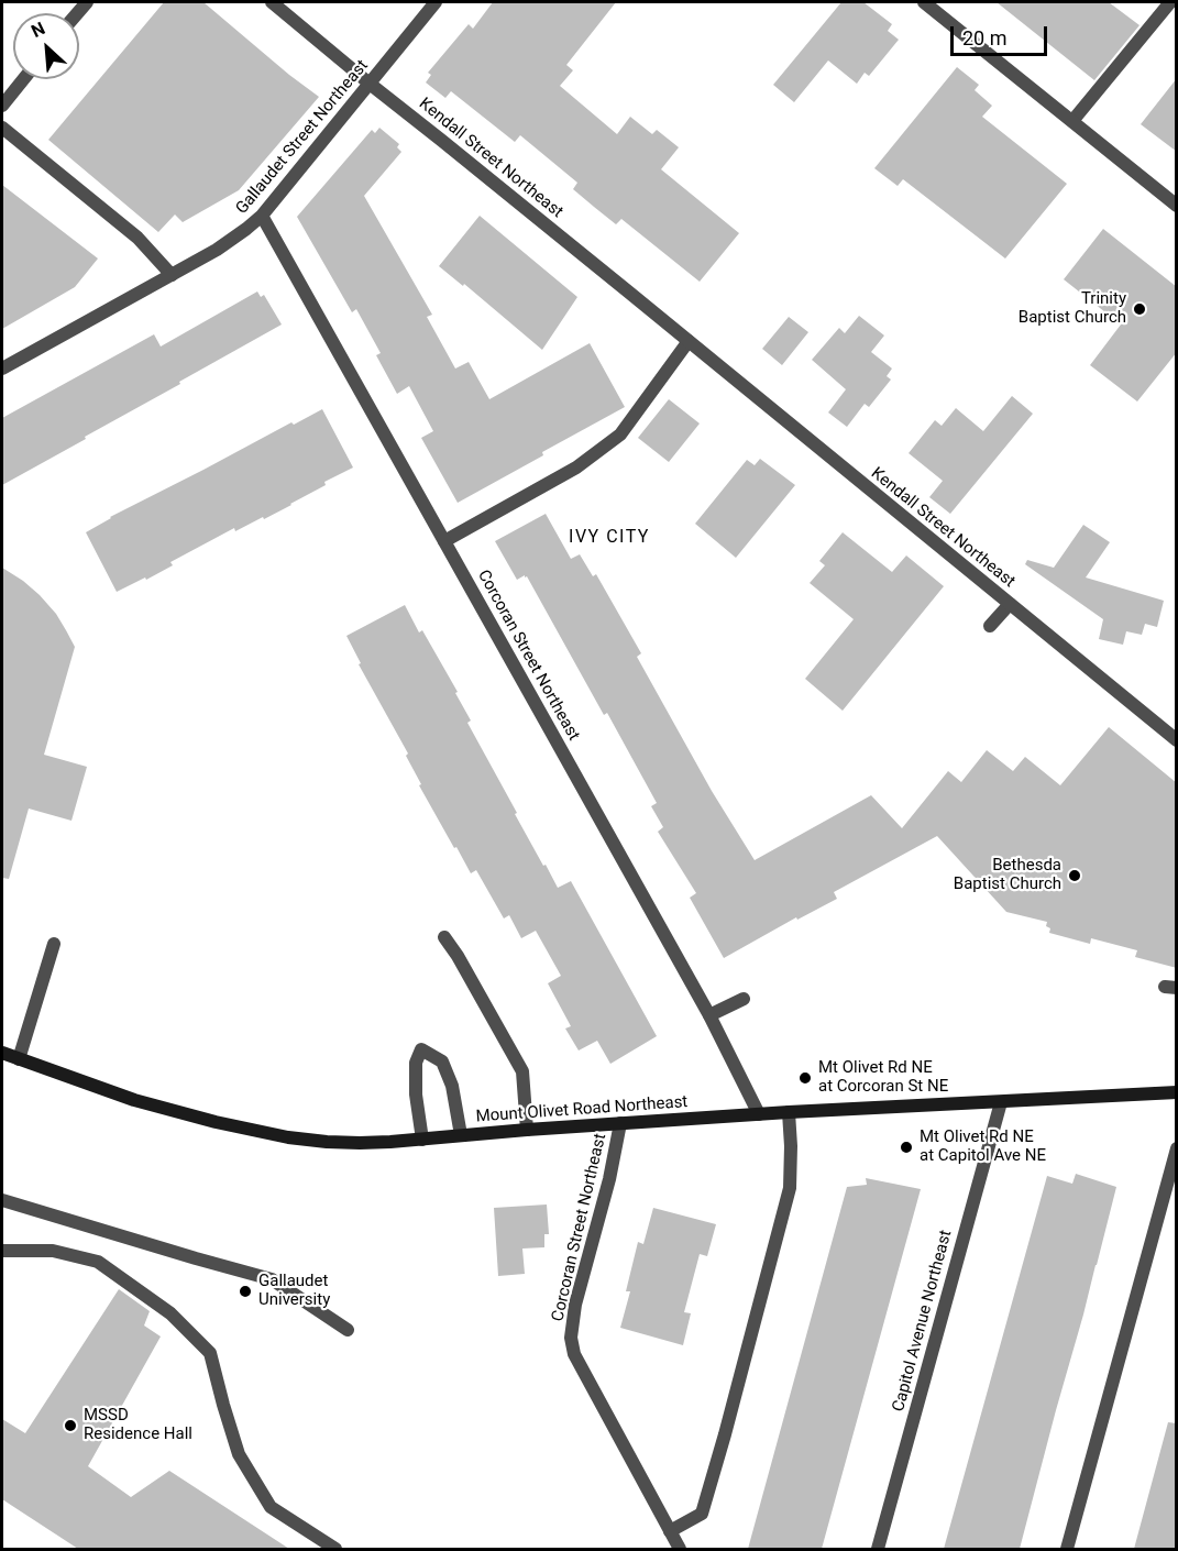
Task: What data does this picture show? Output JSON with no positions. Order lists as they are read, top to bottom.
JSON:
{
  "streets": {
    "main road": ["Mount Olivet Road Northeast"],
    "street": [
      "Gallaudet Street Northeast",
      "Kendall Street Northeast",
      "Corcoran Street Northeast",
      "Capitol Avenue Northeast"
    ]
  },
  "crossings": [
    ["Gallaudet Street Northeast", "Kendall Street Northeast"],
    ["Gallaudet Street Northeast", "Corcoran Street Northeast"],
    ["Corcoran Street Northeast", "Mount Olivet Road Northeast"],
    ["Mount Olivet Road Northeast", "Capitol Avenue Northeast"]
  ],
  "districts": ["IVY CITY"],
  "places": [
    "Trinity Baptist Church",
    "Bethesda Baptist Church",
    "Mt Olivet Rd NE at Corcoran St NE",
    "Mt Olivet Rd NE at Capitol Ave NE",
    "Gallaudet University",
    "MSSD Residence Hall"
  ],
  "scale_bar": "20 m",
  "north": "top left"
}
